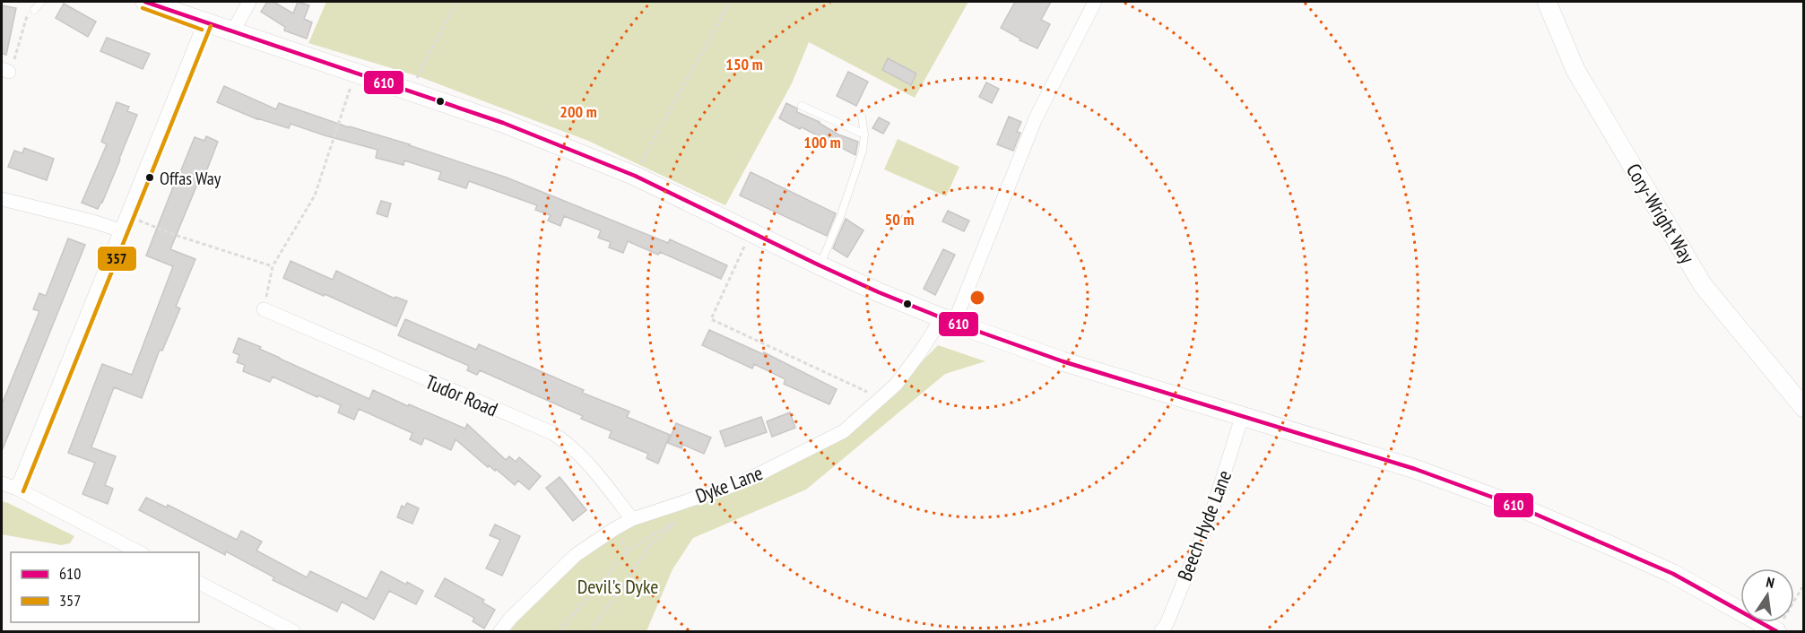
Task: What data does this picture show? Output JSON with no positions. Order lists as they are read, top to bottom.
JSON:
{
  "streets": {
    "street": [
      "Cory-Wright Way",
      "Tudor Road",
      "Dyke Lane",
      "Beech Hyde Lane"
    ]
  },
  "crossings": [
    ["Tudor Road", "Dyke Lane"]
  ],
  "parks": ["Devil's Dyke"],
  "places": ["Offas Way"],
  "lines": ["transit line 610", "transit line 357"],
  "legend": ["610", "357"],
  "north": "top",
  "rings": [
    "150 m",
    "200 m",
    "100 m",
    "50 m"
  ]
}
